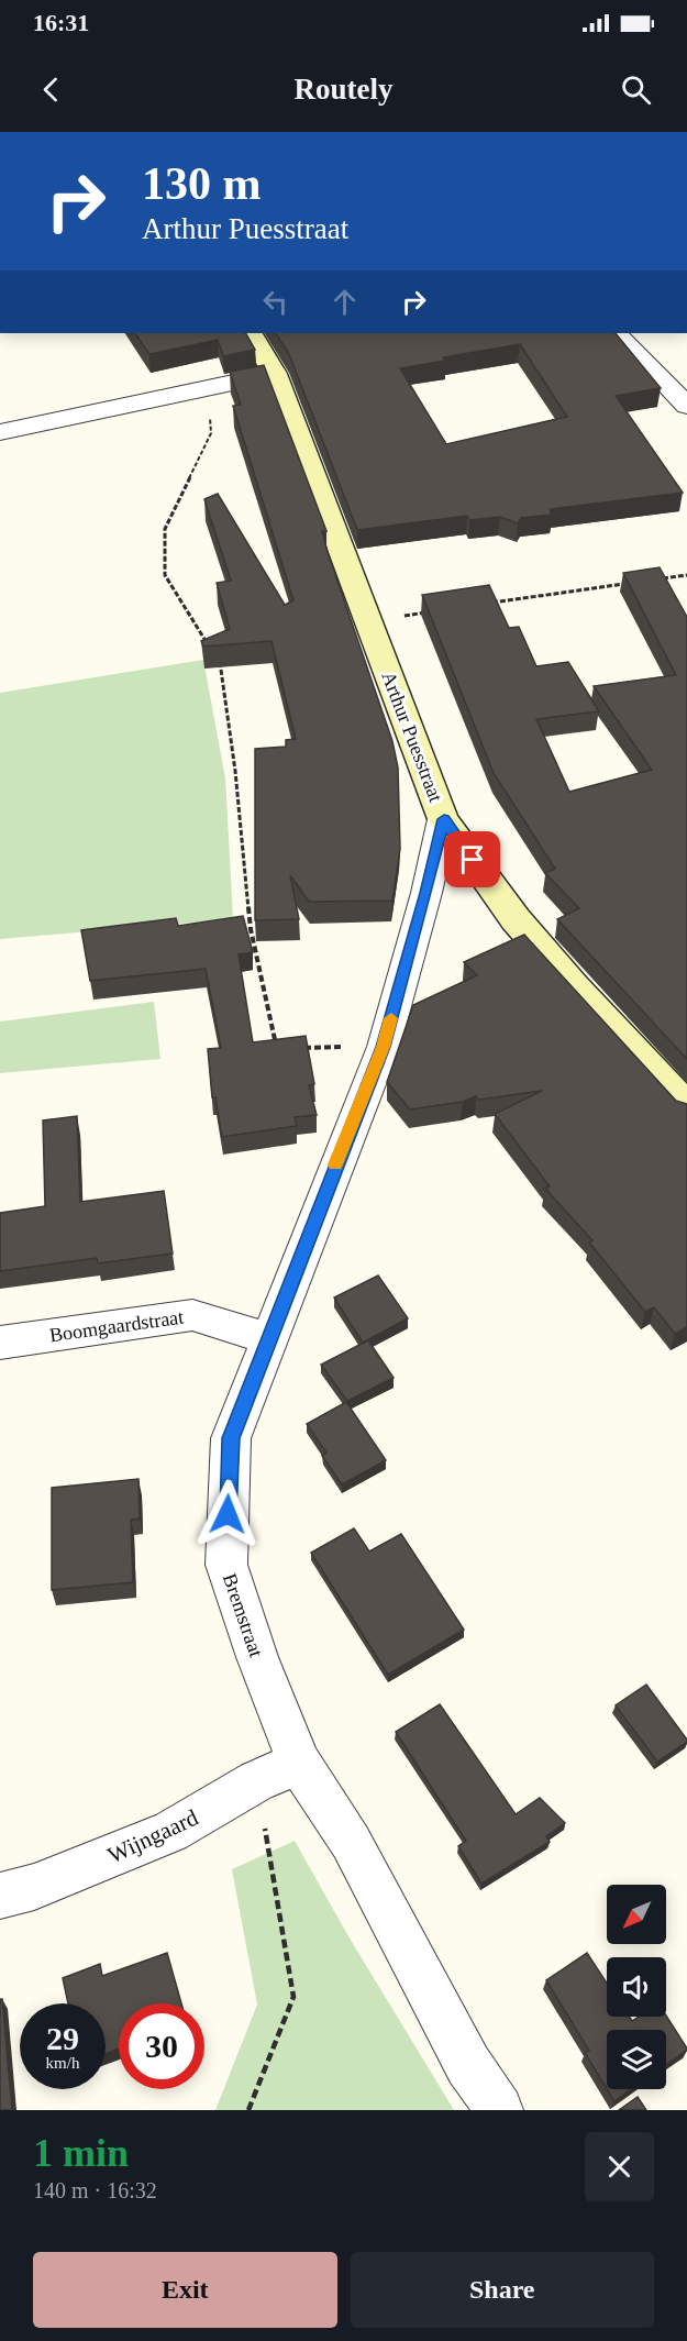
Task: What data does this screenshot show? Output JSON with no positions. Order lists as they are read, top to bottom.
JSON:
{
  "streets": {
    "street": [
      "Arthur Puesstraat",
      "Boomgaardstraat",
      "Bremstraat",
      "Wijngaard"
    ]
  },
  "crossings": [
    ["Arthur Puesstraat", "Bremstraat"],
    ["Boomgaardstraat", "Bremstraat"],
    ["Bremstraat", "Wijngaard"]
  ],
  "north": "bottom left",
  "page": {
    "status": "16:31",
    "header": "Routely",
    "turn": ["130 m", "Arthur Puesstraat"],
    "speed": "29 km/h",
    "limit": "30",
    "heading": ["1 min", "140 m · 16:32"],
    "buttons": ["Exit", "Share"]
  }
}
